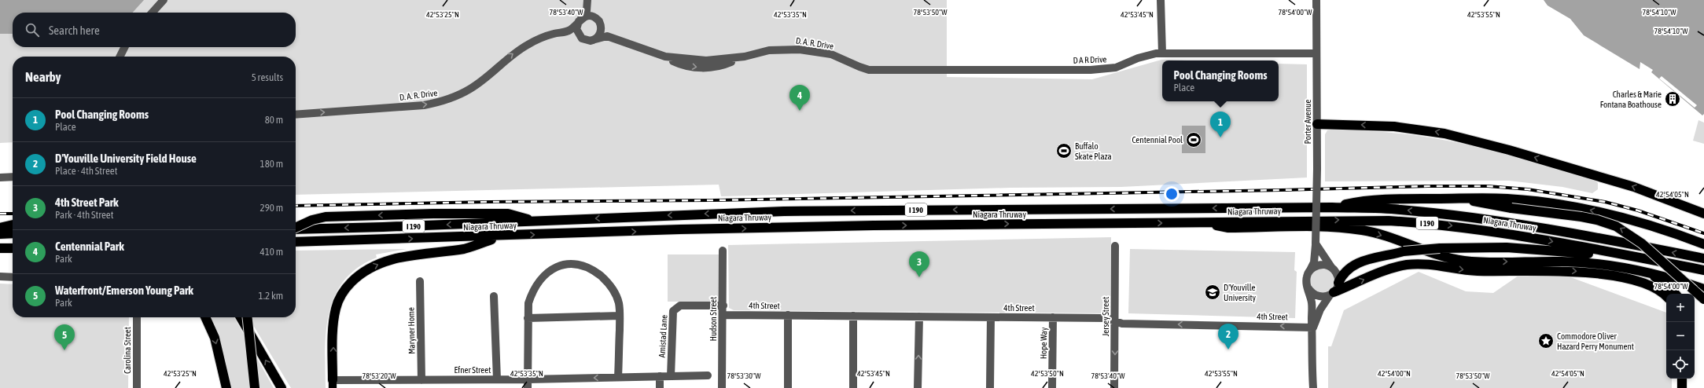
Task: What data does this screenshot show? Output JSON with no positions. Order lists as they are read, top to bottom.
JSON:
{
  "streets": {
    "highway": ["I 190", "Niagara Thruway"],
    "street": [
      "D. A. R. Drive",
      "D A R Drive",
      "Porter Avenue",
      "4th Street",
      "Jersey Street",
      "Hudson Street",
      "Maryner Home",
      "Amistad Lane",
      "Hope Way",
      "Carolina Street",
      "Efner Street"
    ]
  },
  "crossings": [
    ["D. A. R. Drive", "D A R Drive"],
    ["D A R Drive", "Porter Avenue"],
    ["Porter Avenue", "4th Street"],
    ["4th Street", "Jersey Street"],
    ["4th Street", "Hudson Street"],
    ["4th Street", "Hope Way"],
    ["Hudson Street", "Amistad Lane"],
    ["Maryner Home", "Efner Street"],
    ["Amistad Lane", "Efner Street"]
  ],
  "one_way": ["D. A. R. Drive", "Jersey Street"],
  "places": {
    "building": ["Charles & Marie Fontana Boathouse"],
    "sports": ["Centennial Pool", "Buffalo Skate Plaza"],
    "school or university": ["D'Youville University"],
    "place": ["Commodore Oliver Hazard Perry Monument"]
  },
  "page": {
    "search": "Search here",
    "heading": ["Nearby", "5 results"],
    "popup": ["Pool Changing Rooms", "Place"],
    "pins": [
      "4",
      "1",
      "3",
      "2",
      "5"
    ],
    "list": [
      {
        "mark": "1",
        "name": "Pool Changing Rooms",
        "note": "Place",
        "value": "80 m"
      },
      {
        "mark": "2",
        "name": "D'Youville University Field House",
        "note": "Place · 4th Street",
        "value": "180 m"
      },
      {
        "mark": "3",
        "name": "4th Street Park",
        "note": "Park · 4th Street",
        "value": "290 m"
      },
      {
        "mark": "4",
        "name": "Centennial Park",
        "note": "Park",
        "value": "410 m"
      },
      {
        "mark": "5",
        "name": "Waterfront/Emerson Young Park",
        "note": "Park",
        "value": "1.2 km"
      }
    ],
    "map_buttons": ["+", "−"]
  },
  "coordinates": [
    "78°53'40\"W",
    "78°53'50\"W",
    "78°54'00\"W",
    "78°54'10\"W",
    "42°53'25\"N",
    "42°53'35\"N",
    "42°53'45\"N",
    "42°53'55\"N",
    "42°54'05\"N",
    "42°53'50\"N",
    "42°54'00\"N",
    "78°53'20\"W",
    "78°53'30\"W"
  ]
}
